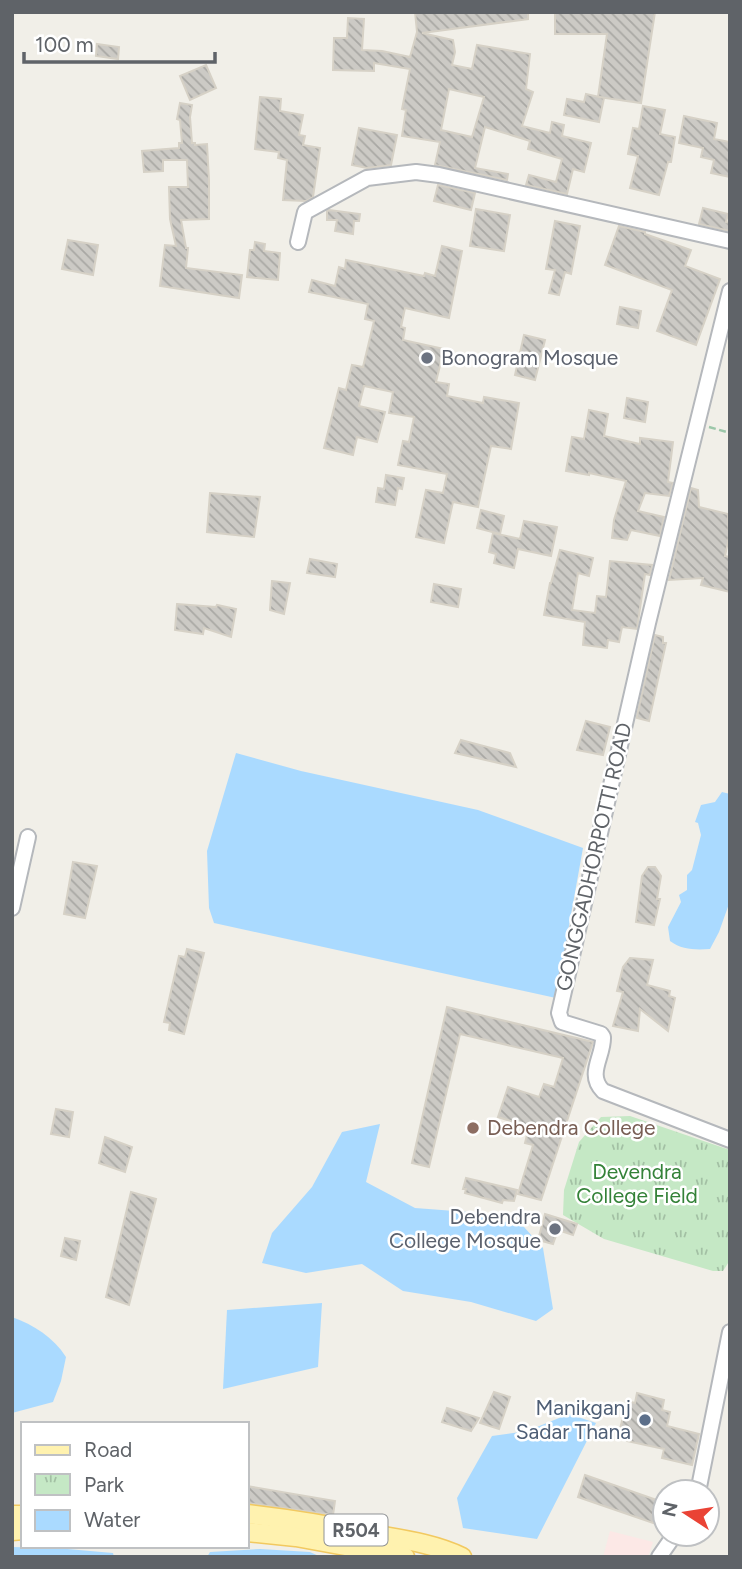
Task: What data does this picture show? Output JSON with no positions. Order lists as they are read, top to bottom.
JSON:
{
  "streets": {
    "main road": ["R504"],
    "street": ["GONGGADHORPOTTI ROAD"]
  },
  "parks": ["Devendra College Field"],
  "places": [
    "Bonogram Mosque",
    "Debendra College",
    "Debendra College Mosque",
    "Manikganj Sadar Thana"
  ],
  "legend": ["Road", "Park", "Water"],
  "scale_bar": "100 m",
  "north": "left"
}
